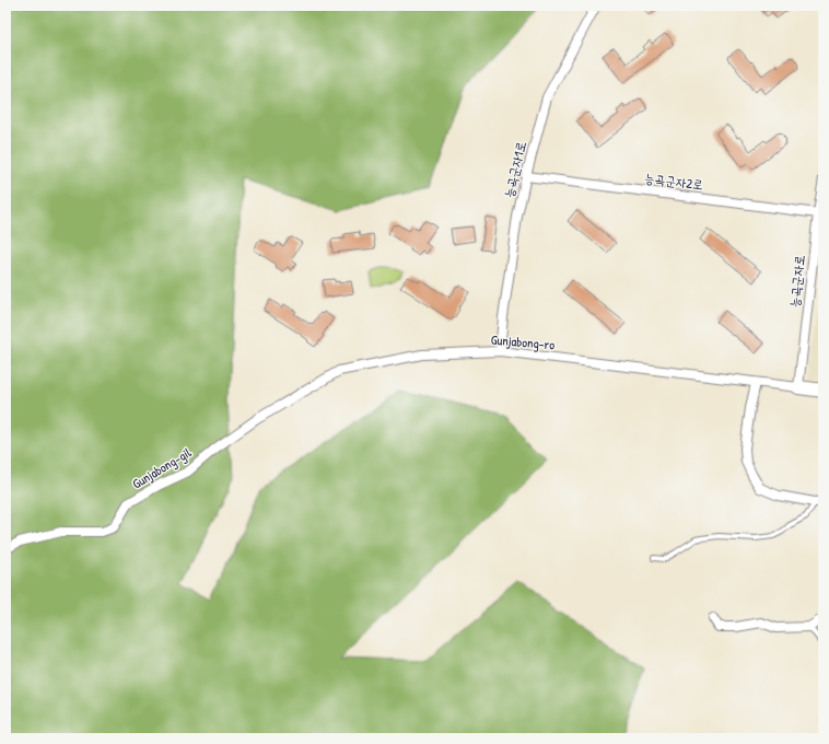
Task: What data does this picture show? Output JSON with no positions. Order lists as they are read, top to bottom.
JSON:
{
  "streets": {
    "street": [
      "능곡군자1로",
      "능곡군자2로",
      "능곡군자로",
      "Gunjabong-ro",
      "Gunjabong-gil"
    ]
  },
  "crossings": [
    ["능곡군자1로", "능곡군자2로"],
    ["능곡군자1로", "Gunjabong-ro"],
    ["능곡군자2로", "능곡군자로"],
    ["능곡군자로", "Gunjabong-ro"],
    ["Gunjabong-ro", "Gunjabong-gil"]
  ]
}
